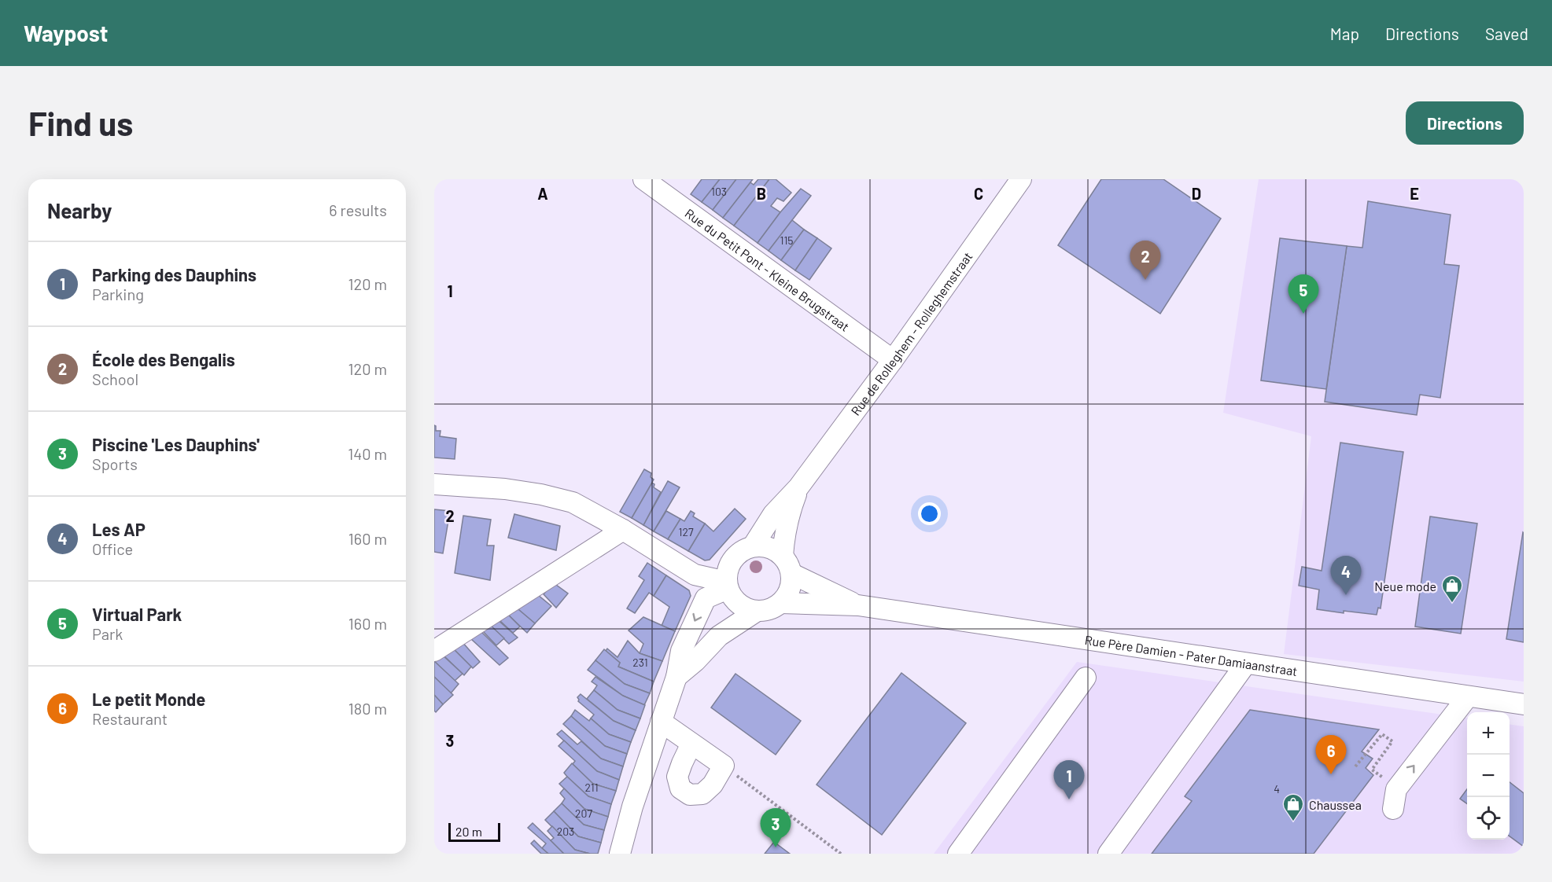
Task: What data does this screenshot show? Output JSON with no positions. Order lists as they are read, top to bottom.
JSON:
{
  "streets": {
    "street": ["Rue du Petit Pont - Kleine Brugstraat", "Rue de Rolleghem - Rolleghemstraat", "Rue Père Damien - Pater Damiaanstraat"]
  },
  "crossings": [
    ["Rue du Petit Pont - Kleine Brugstraat", "Rue de Rolleghem - Rolleghemstraat"],
    ["Rue de Rolleghem - Rolleghemstraat", "Rue Père Damien - Pater Damiaanstraat"]
  ],
  "places": {
    "shop": ["Neue mode", "Chaussea"]
  },
  "house_numbers": [
    "103",
    "115",
    "127",
    "231",
    "211",
    "4",
    "207",
    "203"
  ],
  "scale_bar": "20 m",
  "page": {
    "header": "Waypost",
    "nav": ["Map", "Directions", "Saved"],
    "buttons": "Directions",
    "title": "Find us",
    "heading": ["Nearby", "6 results"],
    "list": [
      {
        "mark": "1",
        "name": "Parking des Dauphins",
        "note": "Parking",
        "value": "120 m"
      },
      {
        "mark": "2",
        "name": "École des Bengalis",
        "note": "School",
        "value": "120 m"
      },
      {
        "mark": "3",
        "name": "Piscine 'Les Dauphins'",
        "note": "Sports",
        "value": "140 m"
      },
      {
        "mark": "4",
        "name": "Les AP",
        "note": "Office",
        "value": "160 m"
      },
      {
        "mark": "5",
        "name": "Virtual Park",
        "note": "Park",
        "value": "160 m"
      },
      {
        "mark": "6",
        "name": "Le petit Monde",
        "note": "Restaurant",
        "value": "180 m"
      }
    ],
    "pins": [
      "2",
      "5",
      "4",
      "6",
      "1",
      "3"
    ],
    "map_buttons": ["+", "−"],
    "scale": "20 m"
  },
  "grid": {
    "columns": [
      "A",
      "B",
      "C",
      "D",
      "E"
    ],
    "rows": ["1", "2", "3"]
  }
}
